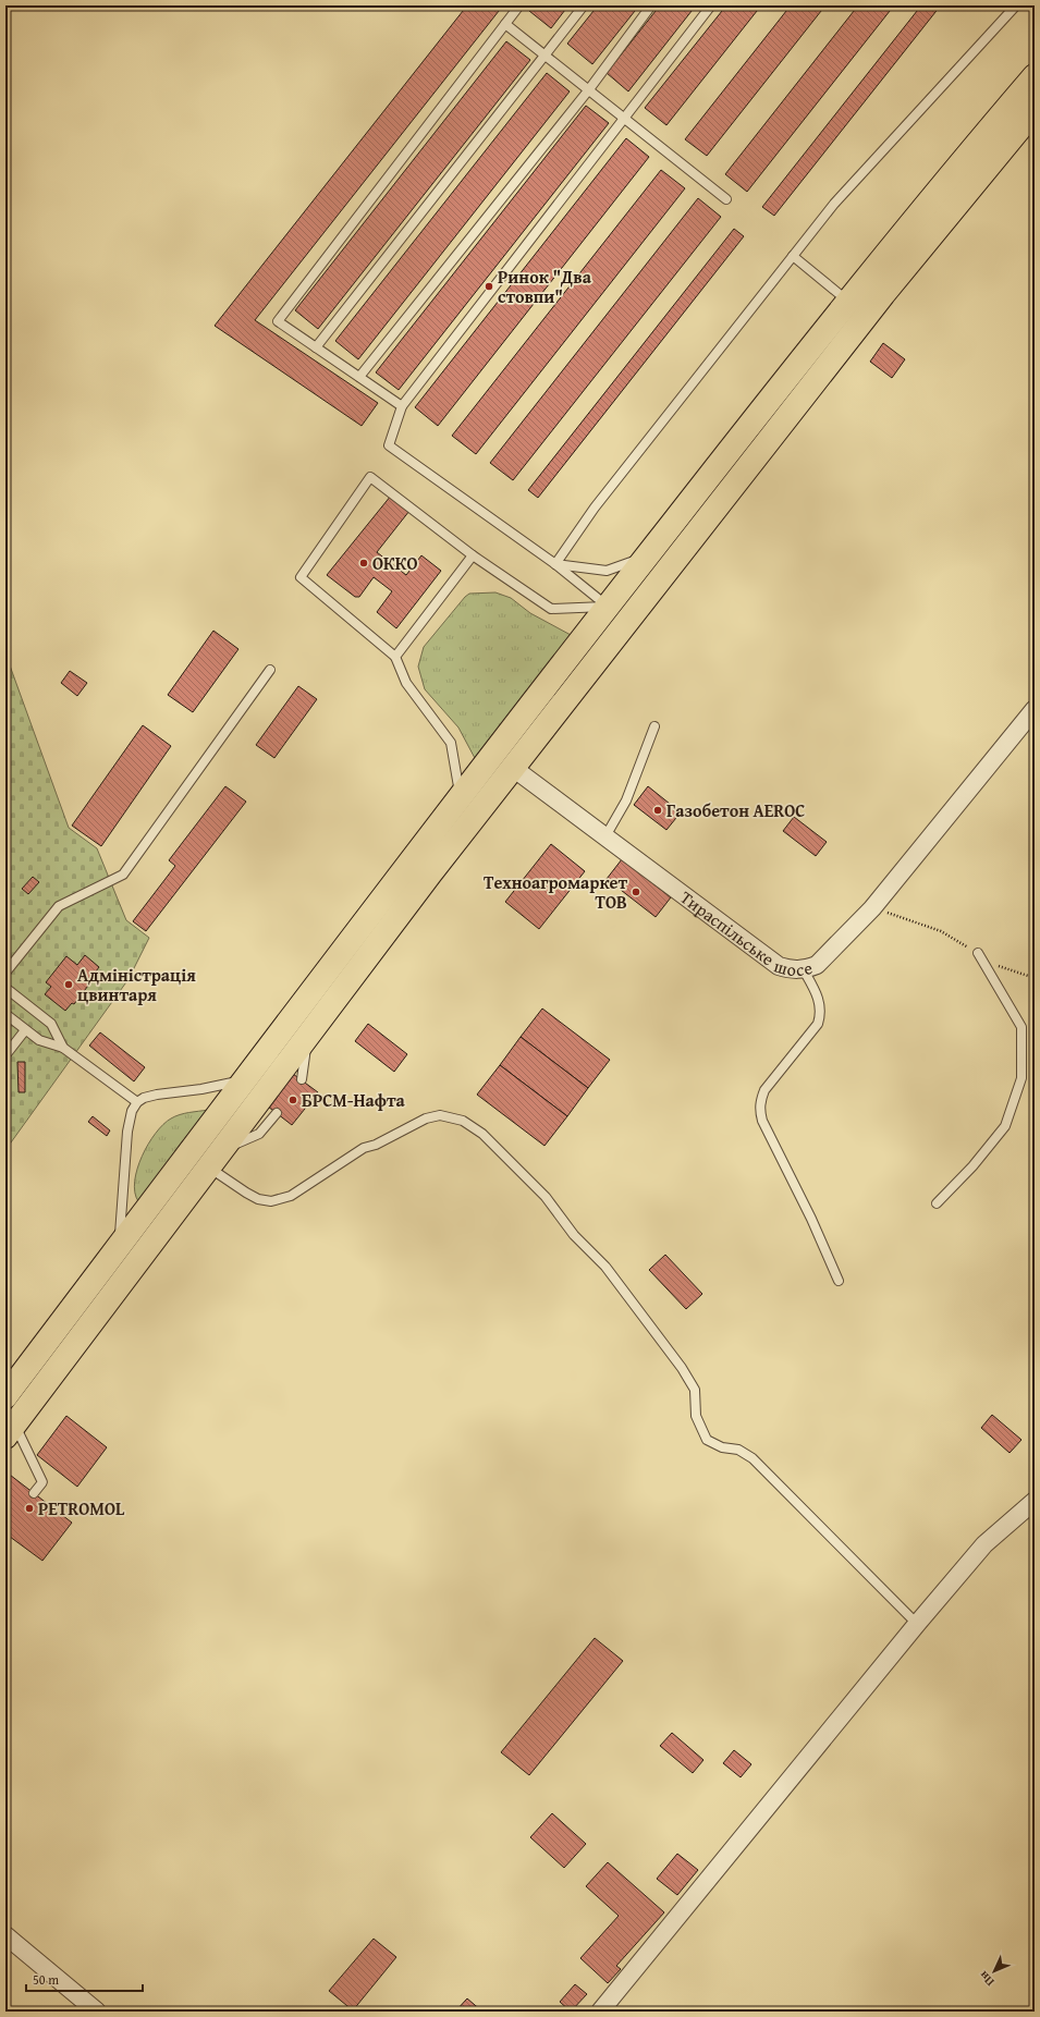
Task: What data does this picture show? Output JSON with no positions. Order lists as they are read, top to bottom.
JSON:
{
  "streets": {
    "street": ["Тираспільське шосе"]
  },
  "places": [
    "Ринок \"Два стовпи\"",
    "ОККО",
    "Газобетон AEROC",
    "Техноагромаркет ТОВ",
    "Адміністрація цвинтаря",
    "БРСМ-Нафта",
    "PETROMOL"
  ],
  "scale_bar": "50 m",
  "north": "bottom left"
}
